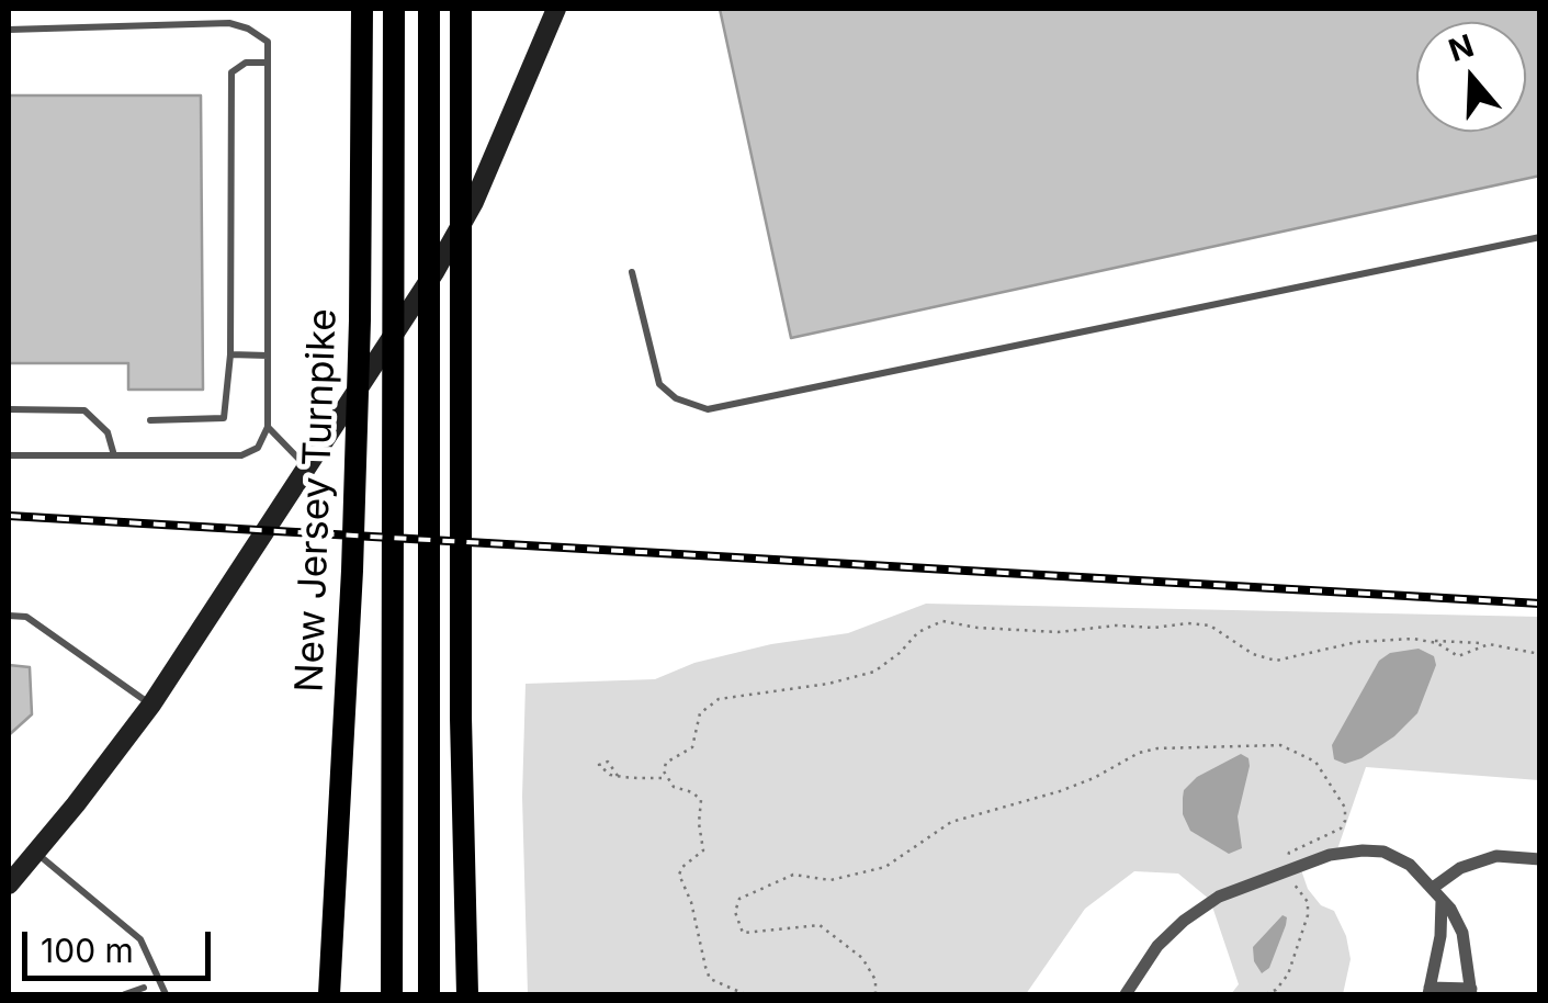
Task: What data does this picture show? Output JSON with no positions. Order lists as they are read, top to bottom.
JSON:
{
  "streets": {
    "highway": ["New Jersey Turnpike"]
  },
  "scale_bar": "100 m",
  "north": "top"
}
